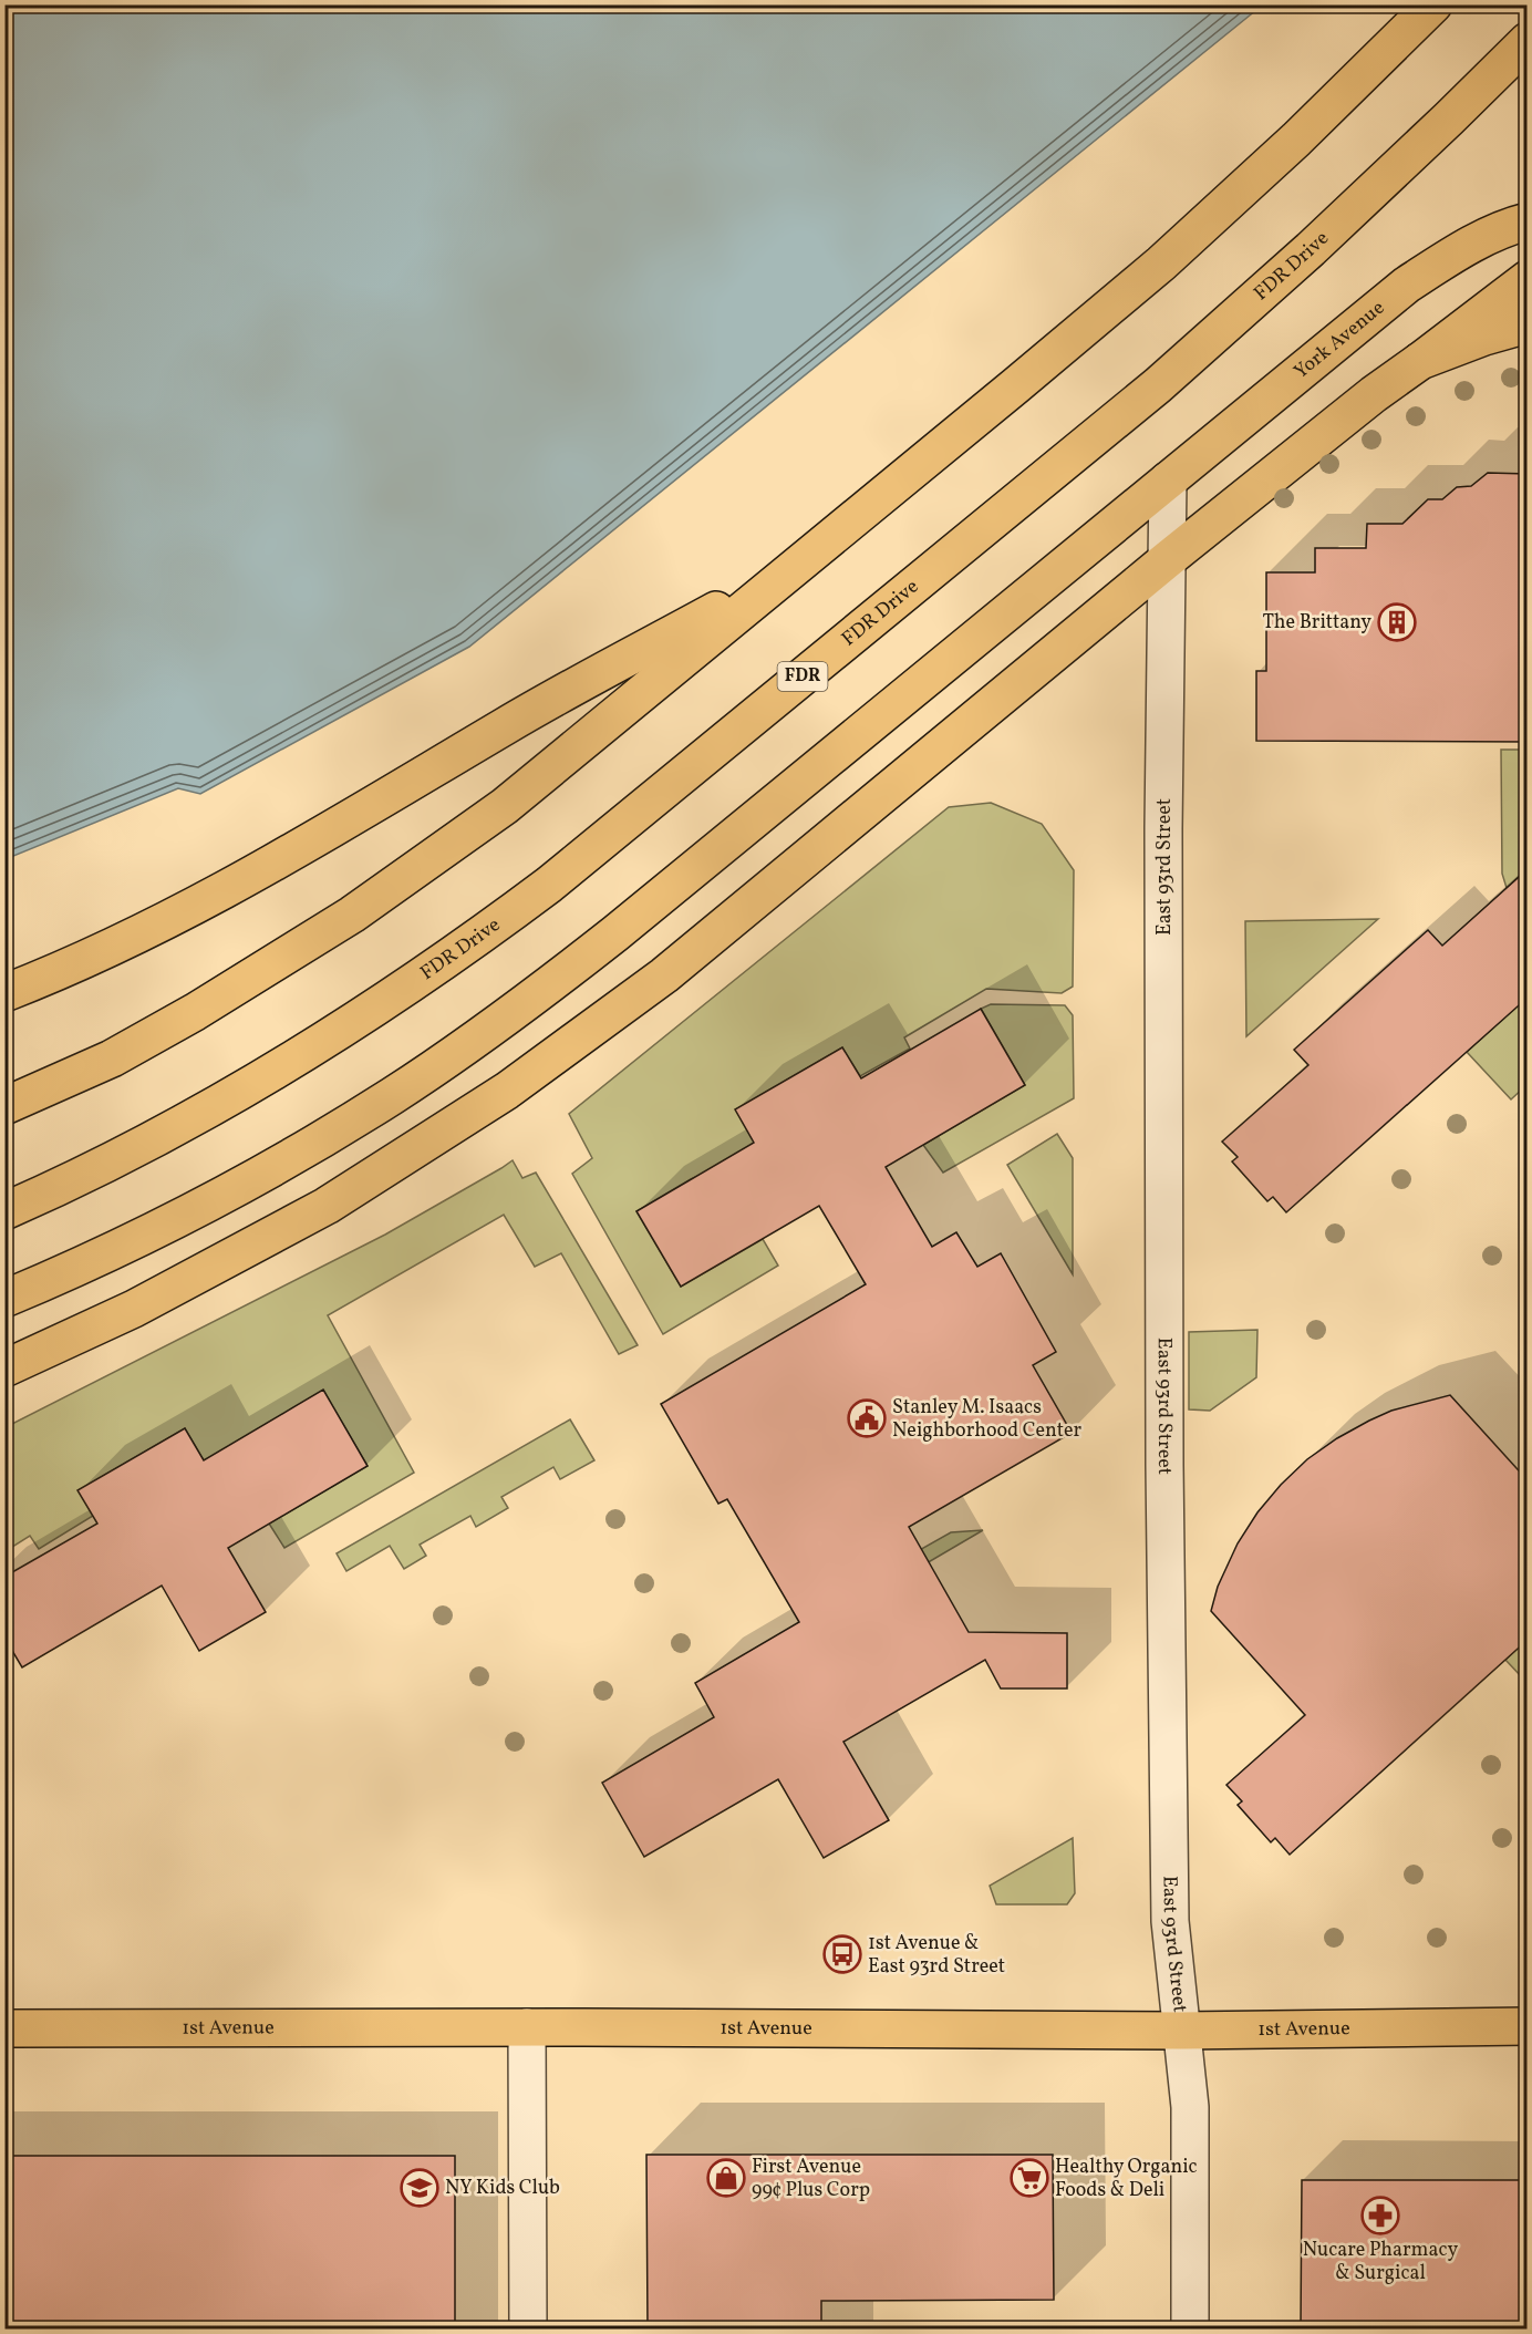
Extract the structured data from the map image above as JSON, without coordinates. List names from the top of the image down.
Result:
{
  "streets": {
    "main road": [
      "FDR Drive",
      "York Avenue",
      "FDR",
      "1st Avenue"
    ],
    "street": ["East 93rd Street"]
  },
  "crossings": [
    ["York Avenue", "East 93rd Street"],
    ["East 93rd Street", "1st Avenue"]
  ],
  "places": {
    "building": ["The Brittany"],
    "public building": ["Stanley M. Isaacs Neighborhood Center"],
    "bus stop": ["1st Avenue & East 93rd Street"],
    "shop": ["First Avenue 99¢ Plus Corp"],
    "supermarket": ["Healthy Organic Foods & Deli"],
    "school or university": ["NY Kids Club"],
    "pharmacy": ["Nucare Pharmacy & Surgical"]
  }
}
